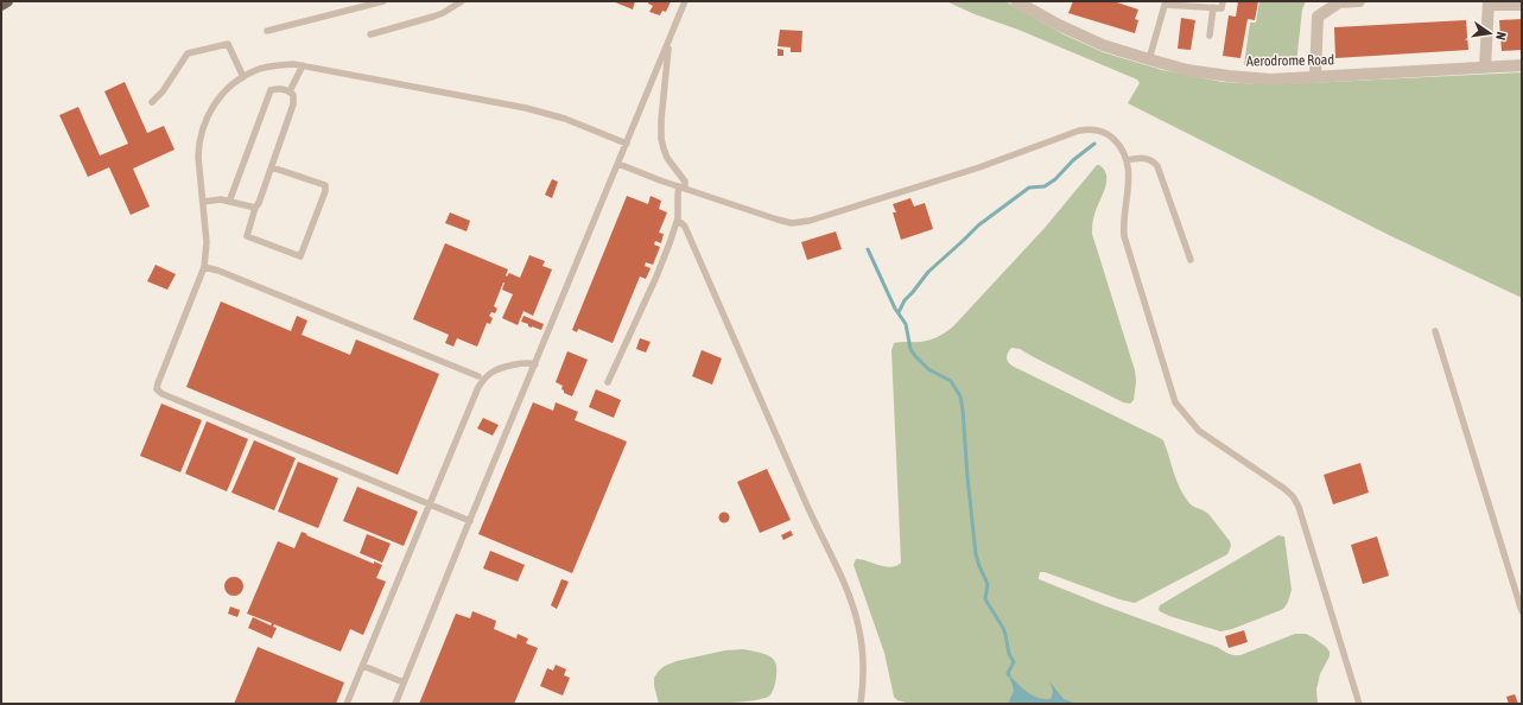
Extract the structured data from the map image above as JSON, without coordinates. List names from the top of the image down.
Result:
{
  "streets": {
    "street": ["Aerodrome Road"]
  },
  "north": "right"
}
